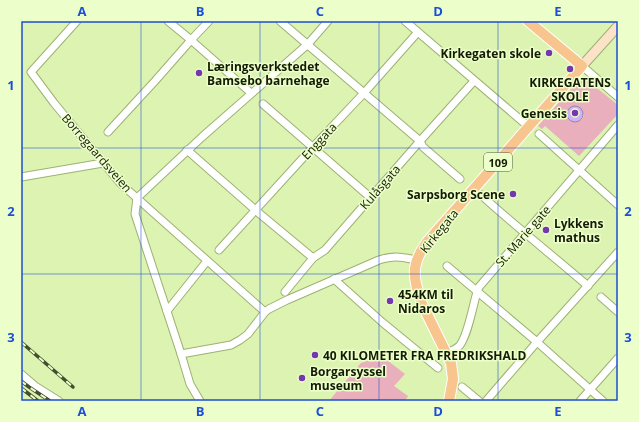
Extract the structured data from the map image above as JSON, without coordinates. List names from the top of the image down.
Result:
{
  "streets": {
    "main road": ["109", "Kirkegata"],
    "street": [
      "Enggata",
      "Borregaardsveien",
      "Kulåsgata",
      "St. Marie gate"
    ]
  },
  "places": [
    "Kirkegaten skole",
    "KIRKEGATENS SKOLE",
    "Læringsverkstedet Bamsebo barnehage",
    "Genesis",
    "Sarpsborg Scene",
    "Lykkens mathus",
    "454KM til Nidaros",
    "40 KILOMETER FRA FREDRIKSHALD",
    "Borgarsyssel museum"
  ],
  "grid": {
    "columns": [
      "A",
      "B",
      "C",
      "D",
      "E"
    ],
    "rows": ["1", "2", "3"]
  }
}
